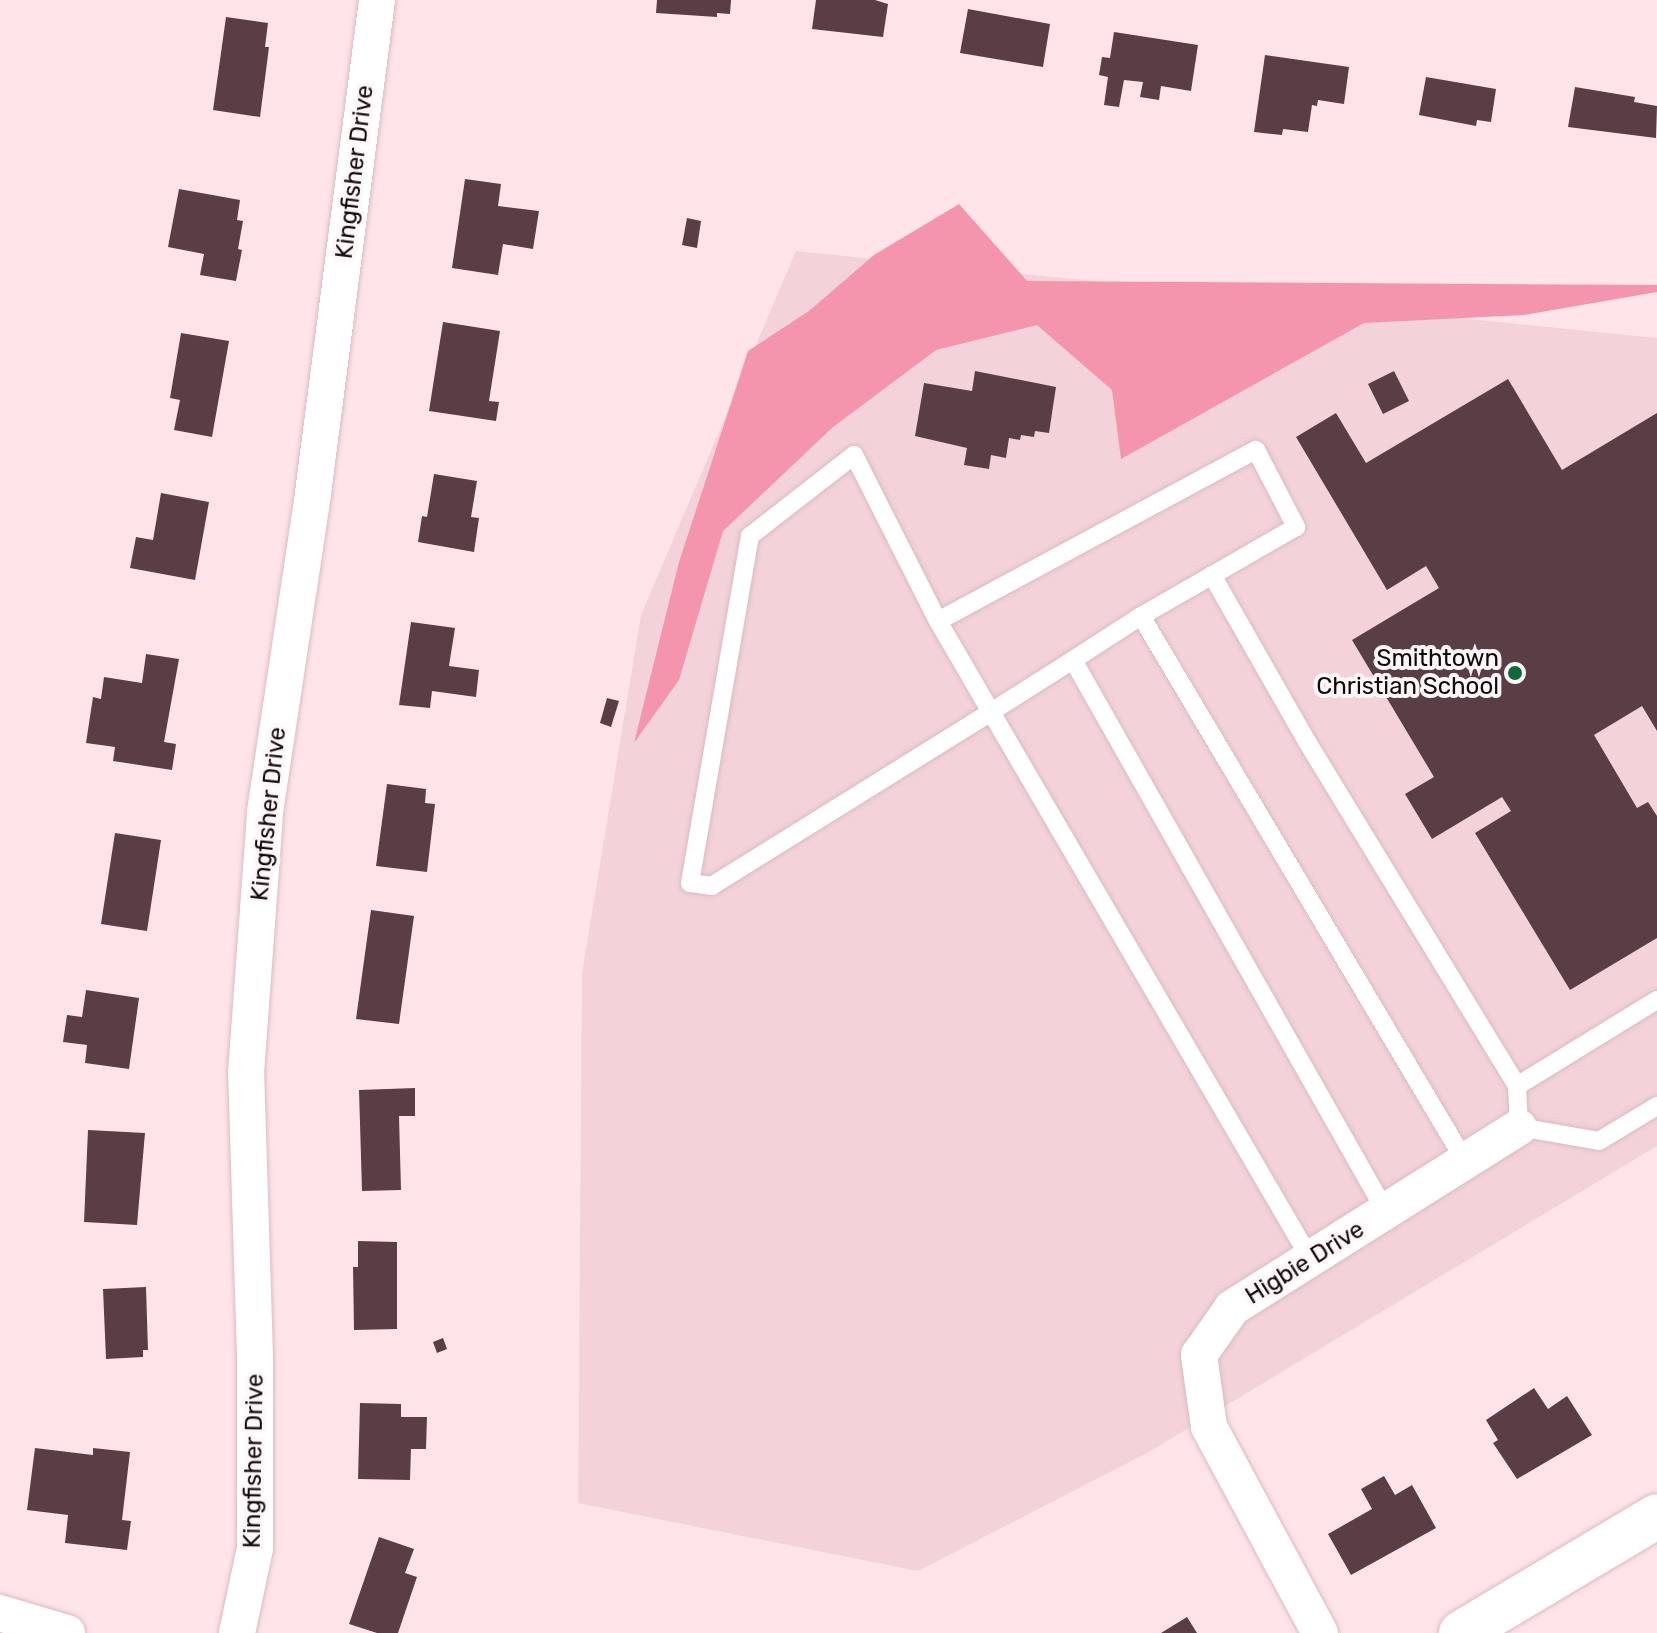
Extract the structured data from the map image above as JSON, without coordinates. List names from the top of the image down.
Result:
{
  "streets": {
    "street": ["Kingfisher Drive", "Higbie Drive"]
  },
  "places": ["Smithtown Christian School"]
}
